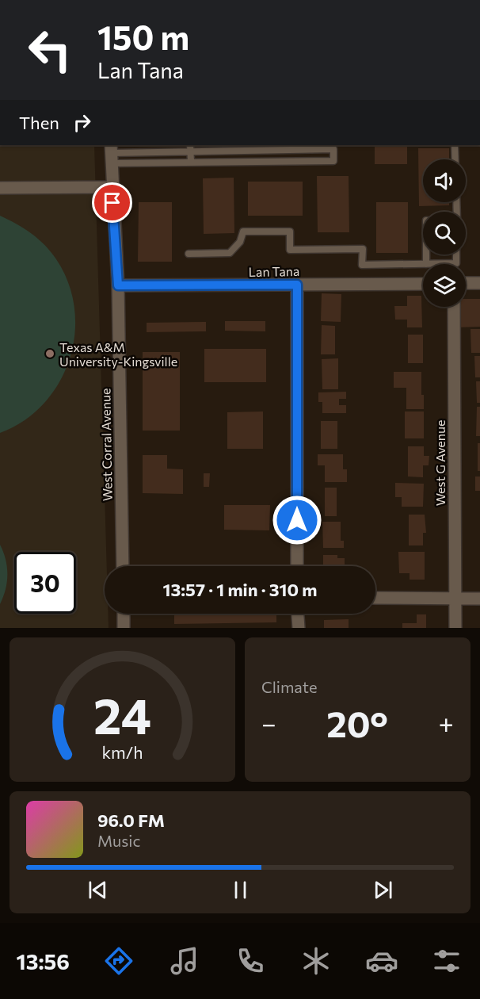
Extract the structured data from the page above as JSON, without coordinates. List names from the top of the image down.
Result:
{
  "streets": {
    "street": ["Lan Tana", "West Corral Avenue", "West G Avenue"]
  },
  "crossings": [
    ["Lan Tana", "West Corral Avenue"]
  ],
  "places": ["Texas A&M University-Kingsville"],
  "page": {
    "turn": ["150 m", "Lan Tana"],
    "then": "Then",
    "limit": "30",
    "trip": "13:57 · 1 min · 310 m",
    "tile": "Climate",
    "heat": ["−", "20°", "+"],
    "song": ["96.0 FM", "Music"],
    "tabs": "13:56",
    "gauge": ["24", "km/h"]
  }
}
